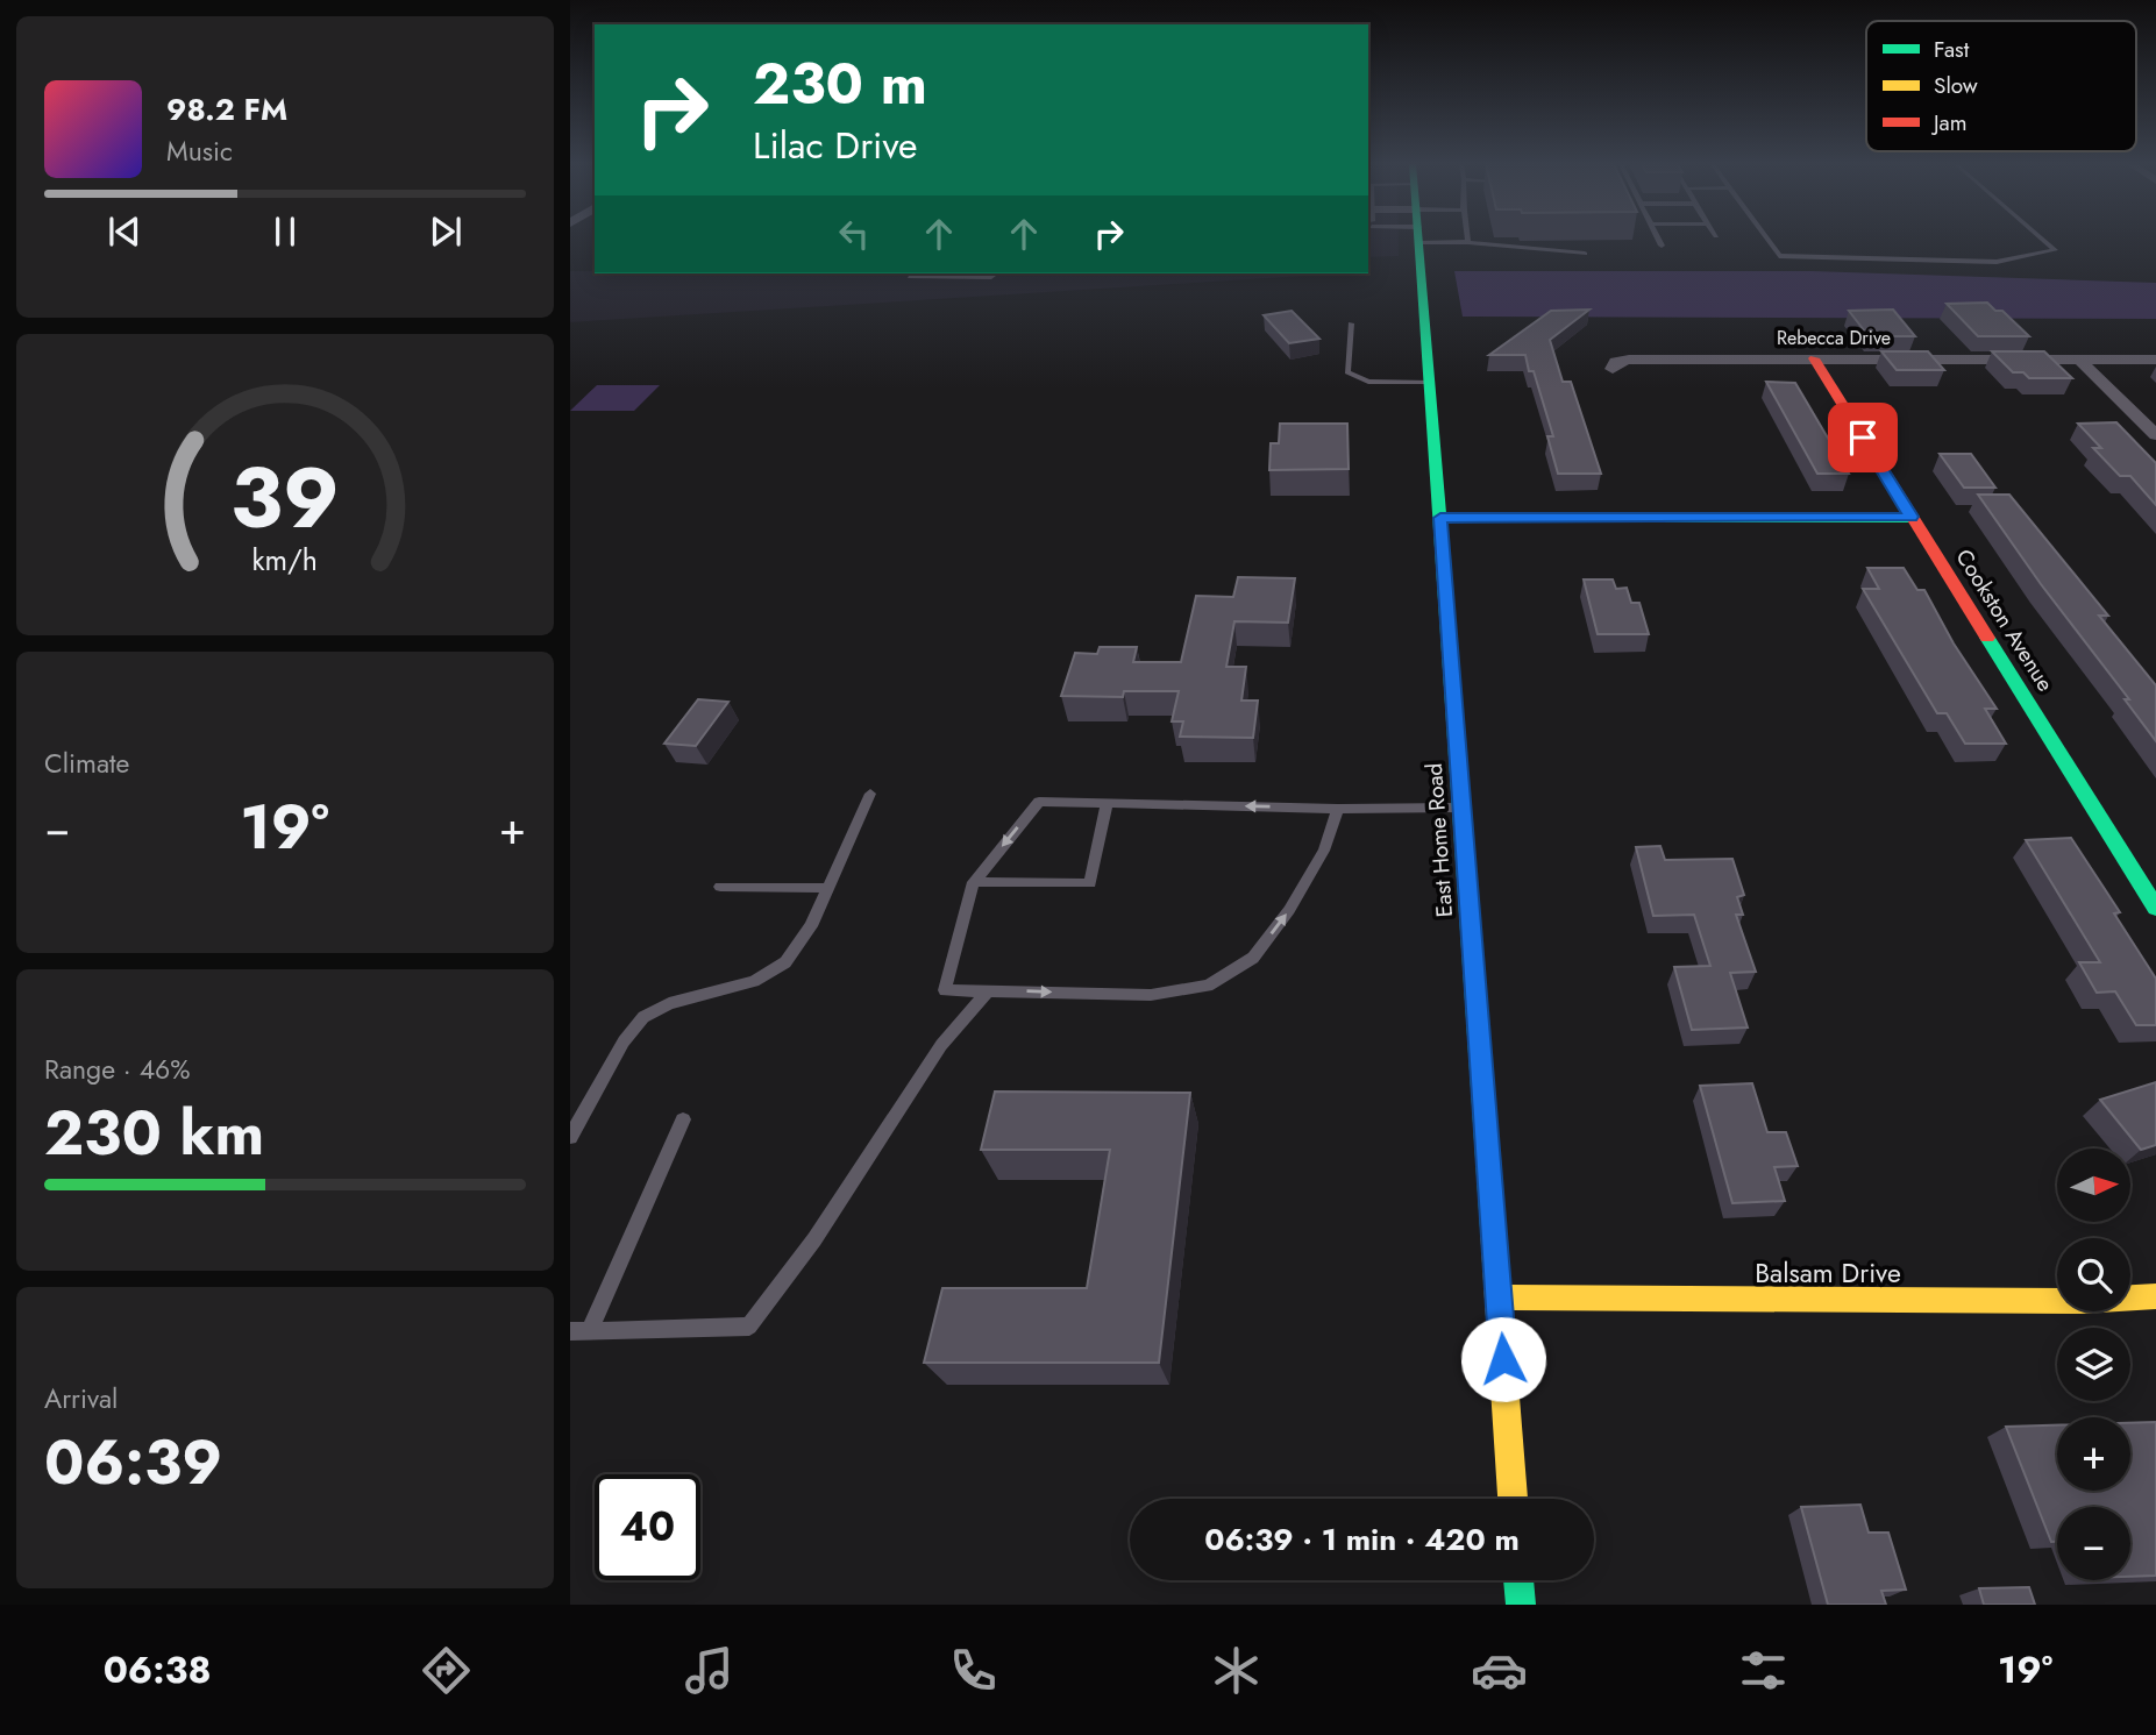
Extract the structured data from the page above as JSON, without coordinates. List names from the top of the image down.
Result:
{
  "streets": {
    "street": [
      "Rebecca Drive",
      "Cookston Avenue",
      "East Home Road",
      "Balsam Drive"
    ]
  },
  "crossings": [
    ["Rebecca Drive", "Cookston Avenue"],
    ["East Home Road", "Balsam Drive"]
  ],
  "legend": ["Fast", "Slow", "Jam"],
  "north": "right",
  "page": {
    "turn": ["230 m", "Lilac Drive"],
    "song": ["98.2 FM", "Music"],
    "tile": [
      "Climate",
      ["Range · 46%", "230 km"],
      ["Arrival", "06:39"]
    ],
    "heat": ["−", "19°", "+"],
    "map_buttons": ["+", "−"],
    "limit": "40",
    "trip": "06:39 · 1 min · 420 m",
    "tabs": ["06:38", "19°"],
    "gauge": ["39", "km/h"]
  }
}
